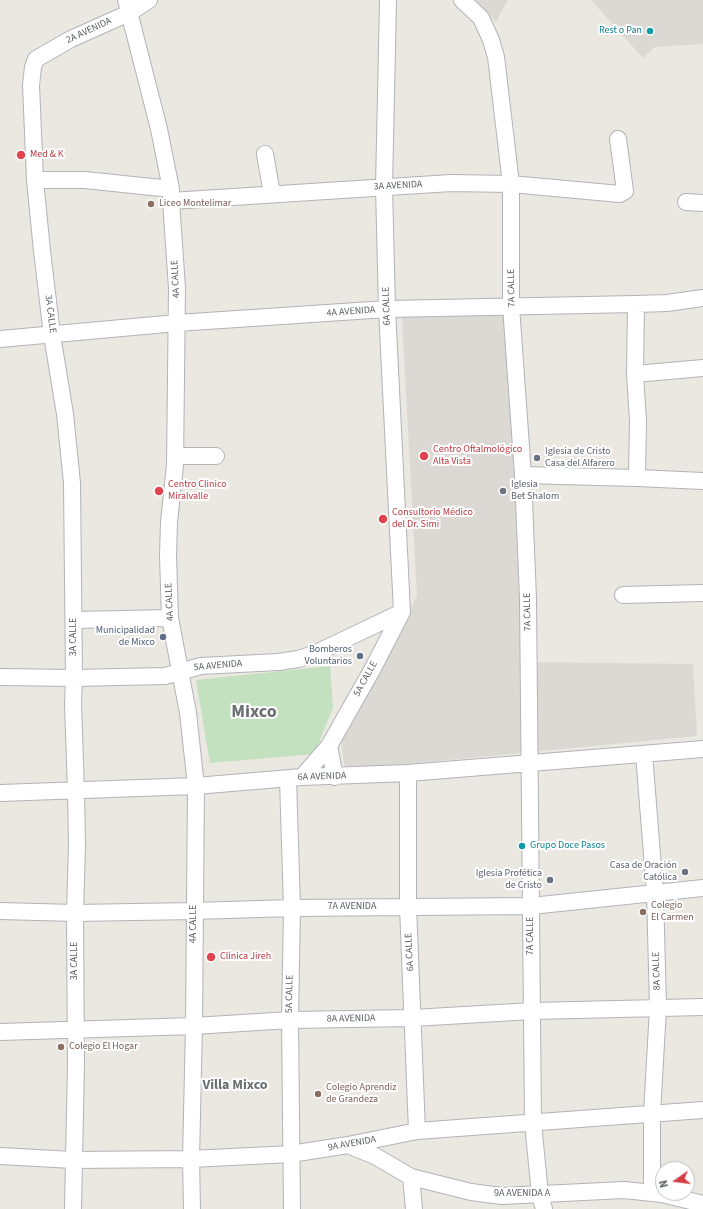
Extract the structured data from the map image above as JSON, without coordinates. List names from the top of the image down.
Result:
{
  "streets": {
    "street": [
      "2A AVENIDA",
      "3A AVENIDA",
      "4A CALLE",
      "7A CALLE",
      "6A CALLE",
      "4A AVENIDA",
      "3A CALLE",
      "5A AVENIDA",
      "5A CALLE",
      "6A AVENIDA",
      "7A AVENIDA",
      "8A CALLE",
      "8A AVENIDA",
      "9A AVENIDA",
      "9A AVENIDA A"
    ]
  },
  "crossings": [
    ["2A AVENIDA", "4A CALLE"],
    ["2A AVENIDA", "3A CALLE"],
    ["3A AVENIDA", "4A CALLE"],
    ["3A AVENIDA", "7A CALLE"],
    ["3A AVENIDA", "6A CALLE"],
    ["3A AVENIDA", "3A CALLE"],
    ["4A CALLE", "4A AVENIDA"],
    ["4A CALLE", "5A AVENIDA"],
    ["4A CALLE", "6A AVENIDA"],
    ["4A CALLE", "7A AVENIDA"],
    ["4A CALLE", "8A AVENIDA"],
    ["4A CALLE", "9A AVENIDA"],
    ["7A CALLE", "4A AVENIDA"],
    ["7A CALLE", "6A AVENIDA"],
    ["7A CALLE", "7A AVENIDA"],
    ["7A CALLE", "8A AVENIDA"],
    ["7A CALLE", "9A AVENIDA"],
    ["7A CALLE", "9A AVENIDA A"],
    ["6A CALLE", "4A AVENIDA"],
    ["6A CALLE", "5A AVENIDA"],
    ["6A CALLE", "5A CALLE"],
    ["6A CALLE", "6A AVENIDA"],
    ["6A CALLE", "7A AVENIDA"],
    ["6A CALLE", "8A AVENIDA"],
    ["6A CALLE", "9A AVENIDA"],
    ["4A AVENIDA", "3A CALLE"],
    ["3A CALLE", "5A AVENIDA"],
    ["3A CALLE", "6A AVENIDA"],
    ["3A CALLE", "7A AVENIDA"],
    ["3A CALLE", "8A AVENIDA"],
    ["3A CALLE", "9A AVENIDA"],
    ["5A AVENIDA", "5A CALLE"],
    ["5A CALLE", "6A AVENIDA"],
    ["5A CALLE", "7A AVENIDA"],
    ["5A CALLE", "8A AVENIDA"],
    ["5A CALLE", "9A AVENIDA"],
    ["6A AVENIDA", "8A CALLE"],
    ["7A AVENIDA", "8A CALLE"],
    ["8A CALLE", "8A AVENIDA"],
    ["8A CALLE", "9A AVENIDA"],
    ["9A AVENIDA", "9A AVENIDA A"]
  ],
  "districts": ["Mixco", "Villa Mixco"],
  "places": [
    "Rest o Pan",
    "Med & K",
    "Liceo Montelimar",
    "Centro Oftalmológico Alta Vista",
    "Iglesia de Cristo Casa del Alfarero",
    "Centro Clinico Miralvalle",
    "Iglesia Bet Shalom",
    "Consultorio Médico del Dr. Simi",
    "Municipalidad de Mixco",
    "Bomberos Voluntarios",
    "Grupo Doce Pasos",
    "Casa de Oración Católica",
    "Iglesia Profética de Cristo",
    "Colegio El Carmen",
    "Clínica Jireh",
    "Colegio El Hogar",
    "Colegio Aprendiz de Grandeza"
  ],
  "north": "left"
}
